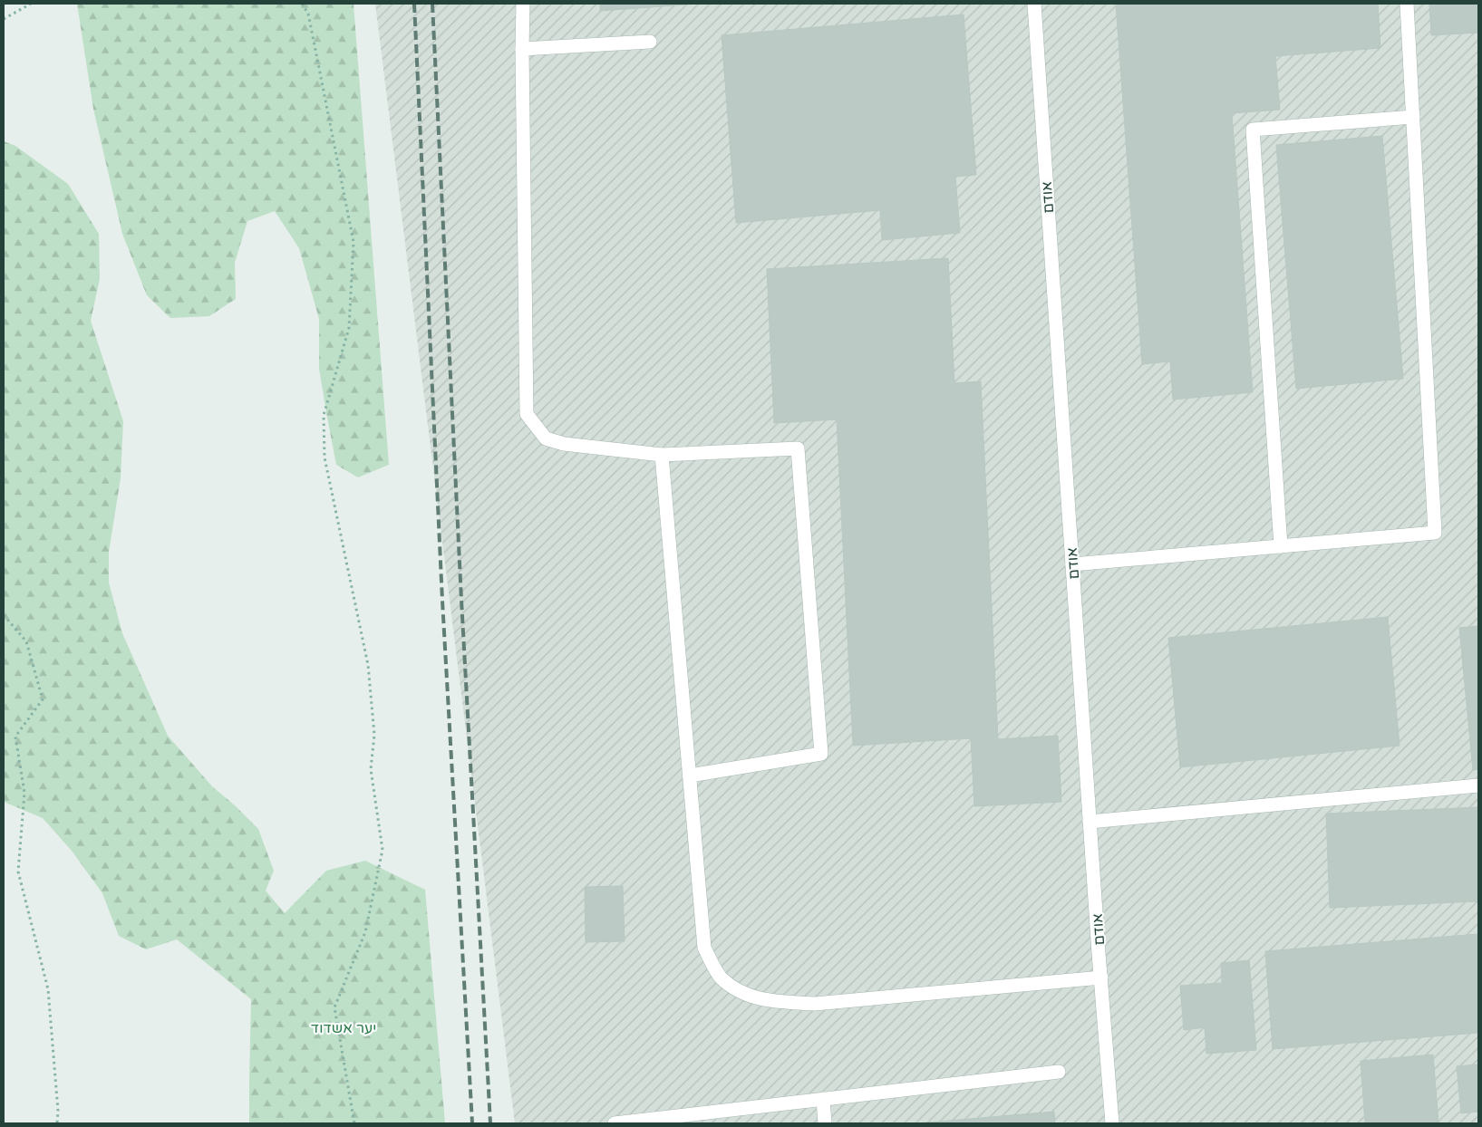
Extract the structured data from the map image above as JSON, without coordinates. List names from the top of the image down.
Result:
{
  "streets": {
    "street": ["אודם"]
  },
  "parks": ["יער אשדוד"]
}
